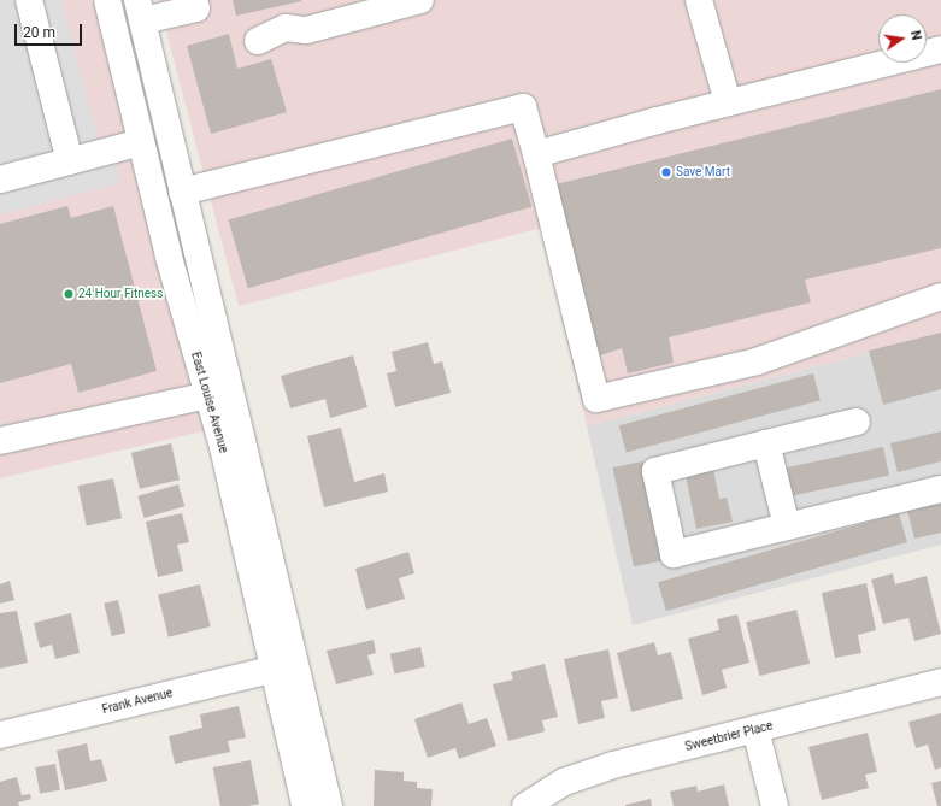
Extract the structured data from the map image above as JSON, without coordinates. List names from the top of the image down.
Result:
{
  "streets": {
    "street": ["East Louise Avenue", "Frank Avenue", "Sweetbrier Place"]
  },
  "crossings": [
    ["East Louise Avenue", "Frank Avenue"]
  ],
  "places": ["Save Mart", "24 Hour Fitness"],
  "scale_bar": "20 m",
  "north": "right"
}
